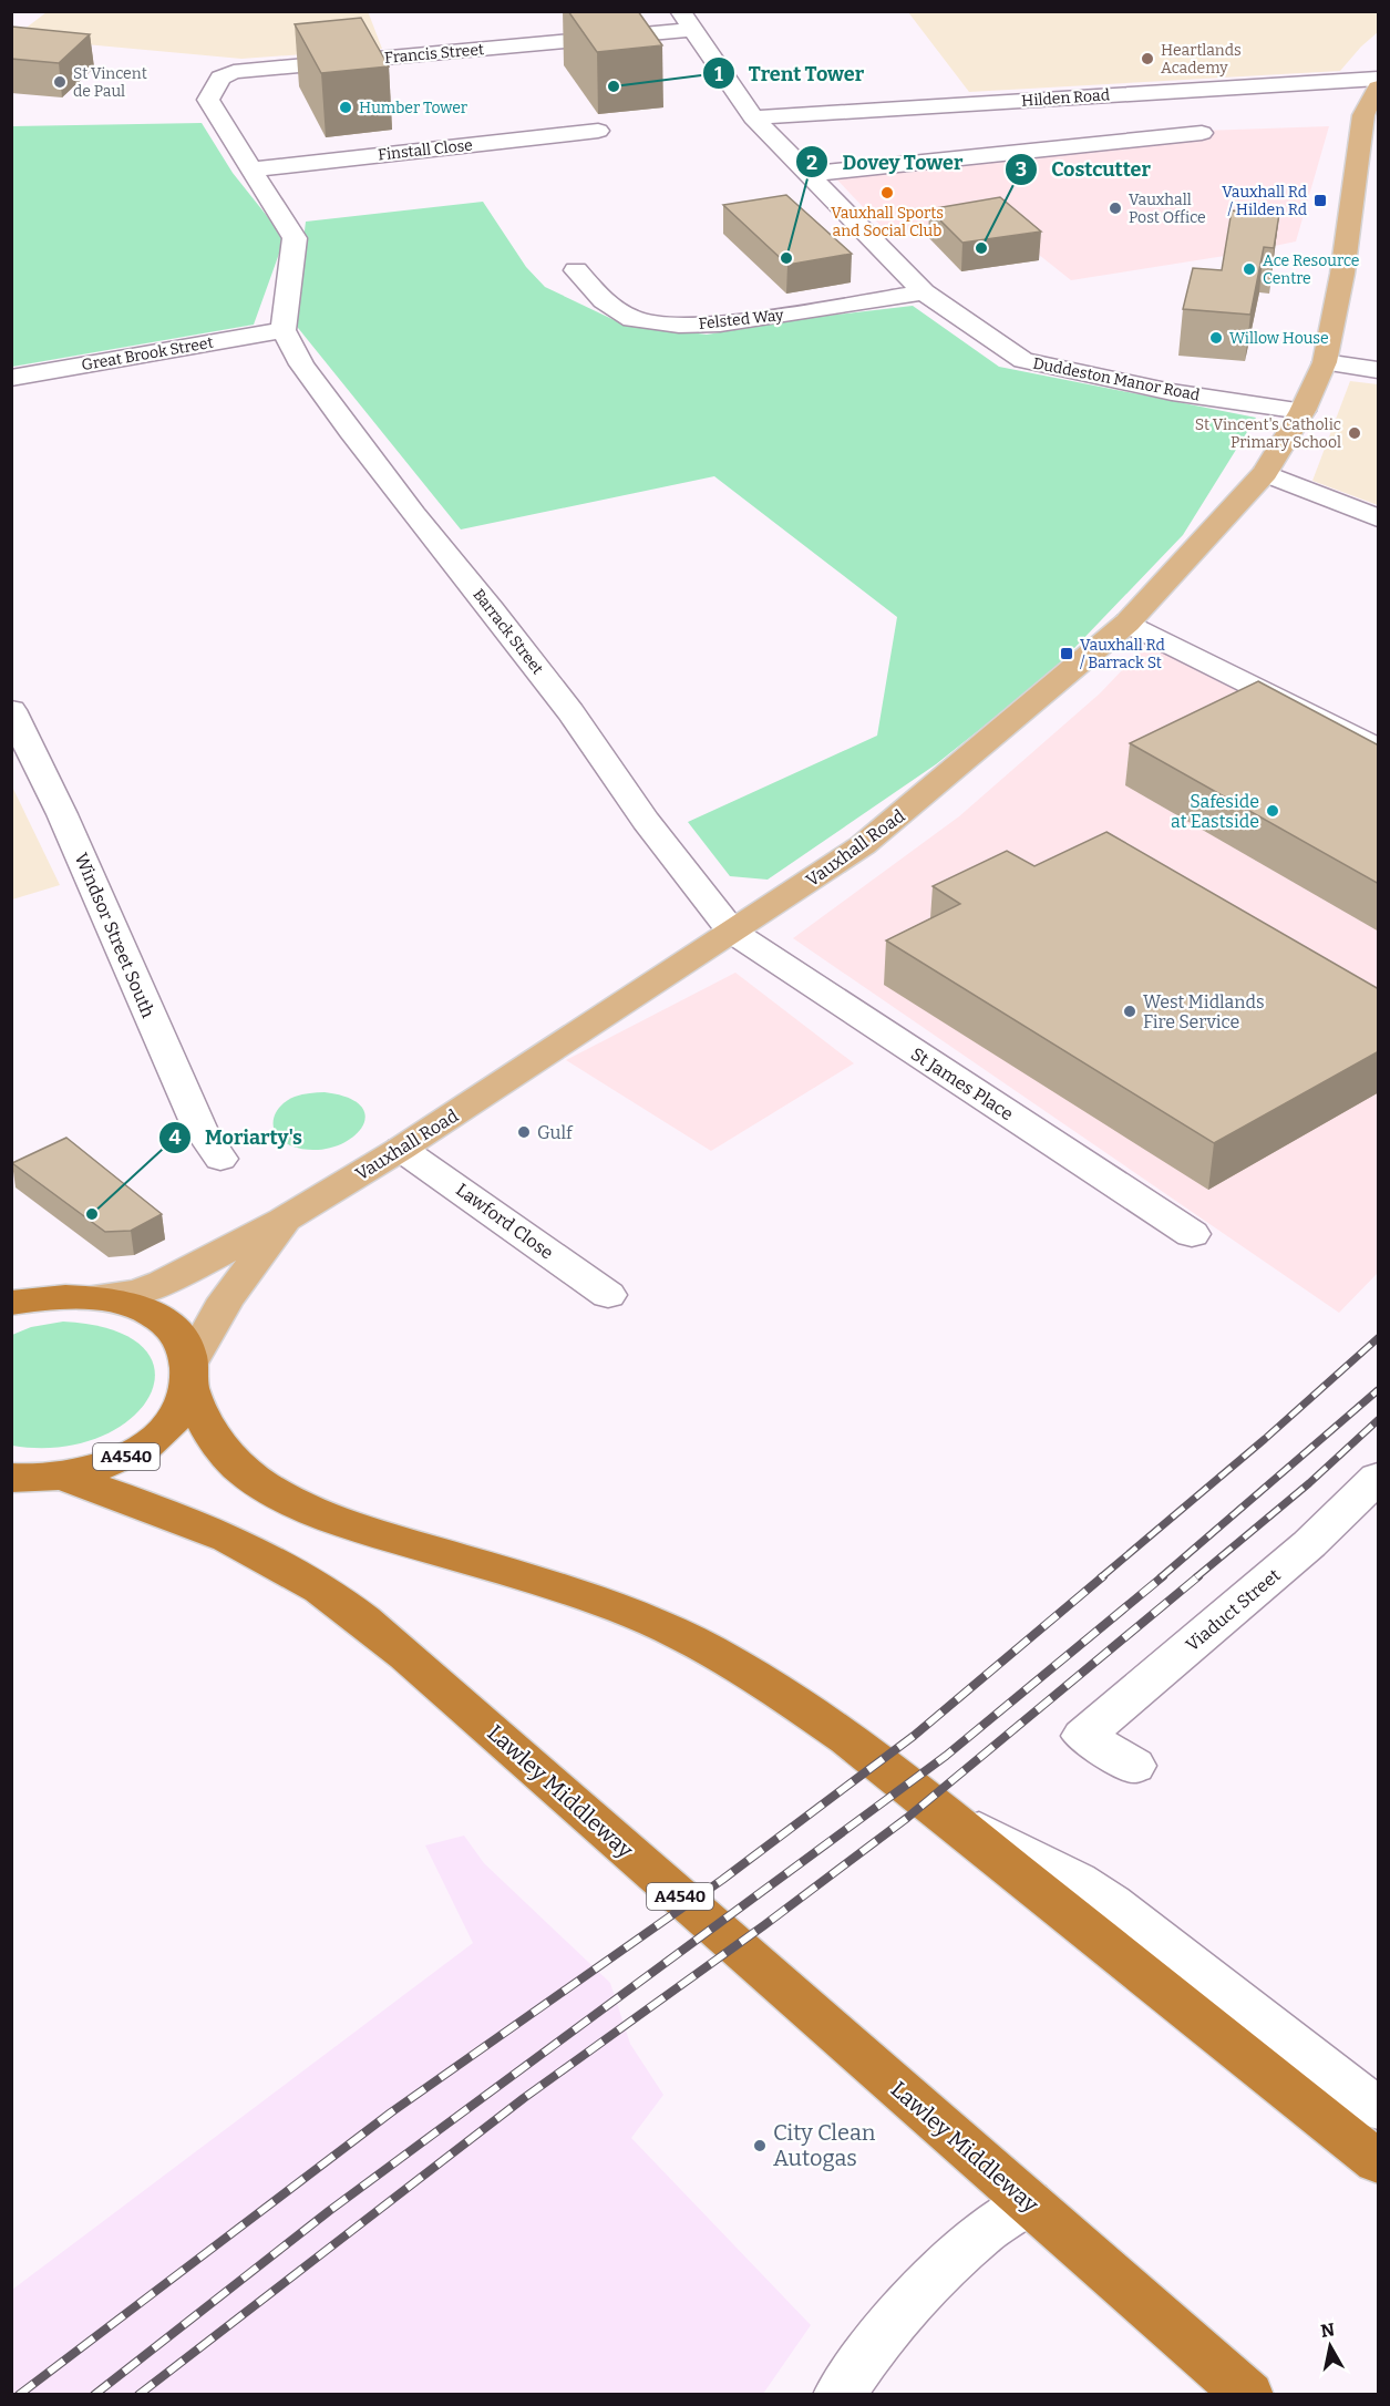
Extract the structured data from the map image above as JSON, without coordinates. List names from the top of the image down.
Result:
{
  "streets": {
    "highway": ["A4540", "Lawley Middleway"],
    "main road": ["Vauxhall Road"],
    "street": [
      "Francis Street",
      "Hilden Road",
      "Finstall Close",
      "Felsted Way",
      "Great Brook Street",
      "Duddeston Manor Road",
      "Barrack Street",
      "Windsor Street South",
      "St James Place",
      "Lawford Close",
      "Viaduct Street"
    ]
  },
  "crossings": [
    ["Francis Street", "Finstall Close"],
    ["Francis Street", "Great Brook Street"],
    ["Francis Street", "Duddeston Manor Road"],
    ["Francis Street", "Barrack Street"],
    ["Hilden Road", "Duddeston Manor Road"],
    ["Felsted Way", "Duddeston Manor Road"],
    ["Great Brook Street", "Barrack Street"],
    ["Duddeston Manor Road", "Vauxhall Road"],
    ["Barrack Street", "Vauxhall Road"],
    ["Barrack Street", "St James Place"],
    ["Vauxhall Road", "St James Place"],
    ["Vauxhall Road", "Lawford Close"],
    ["Vauxhall Road", "A4540"],
    ["A4540", "Lawley Middleway"]
  ],
  "places": {
    "other": [
      "Heartlands Academy",
      "St Vincent de Paul",
      "Trent Tower",
      "Humber Tower",
      "Vauxhall Sports and Social Club",
      "Vauxhall Post Office",
      "Costcutter",
      "Dovey Tower",
      "Ace Resource Centre",
      "Willow House",
      "St Vincent's Catholic Primary School",
      "Safeside at Eastside",
      "West Midlands Fire Service",
      "Gulf",
      "Moriarty's",
      "City Clean Autogas"
    ],
    "transit": ["Vauxhall Rd / Hilden Rd", "Vauxhall Rd / Barrack St"]
  },
  "north": "top"
}
